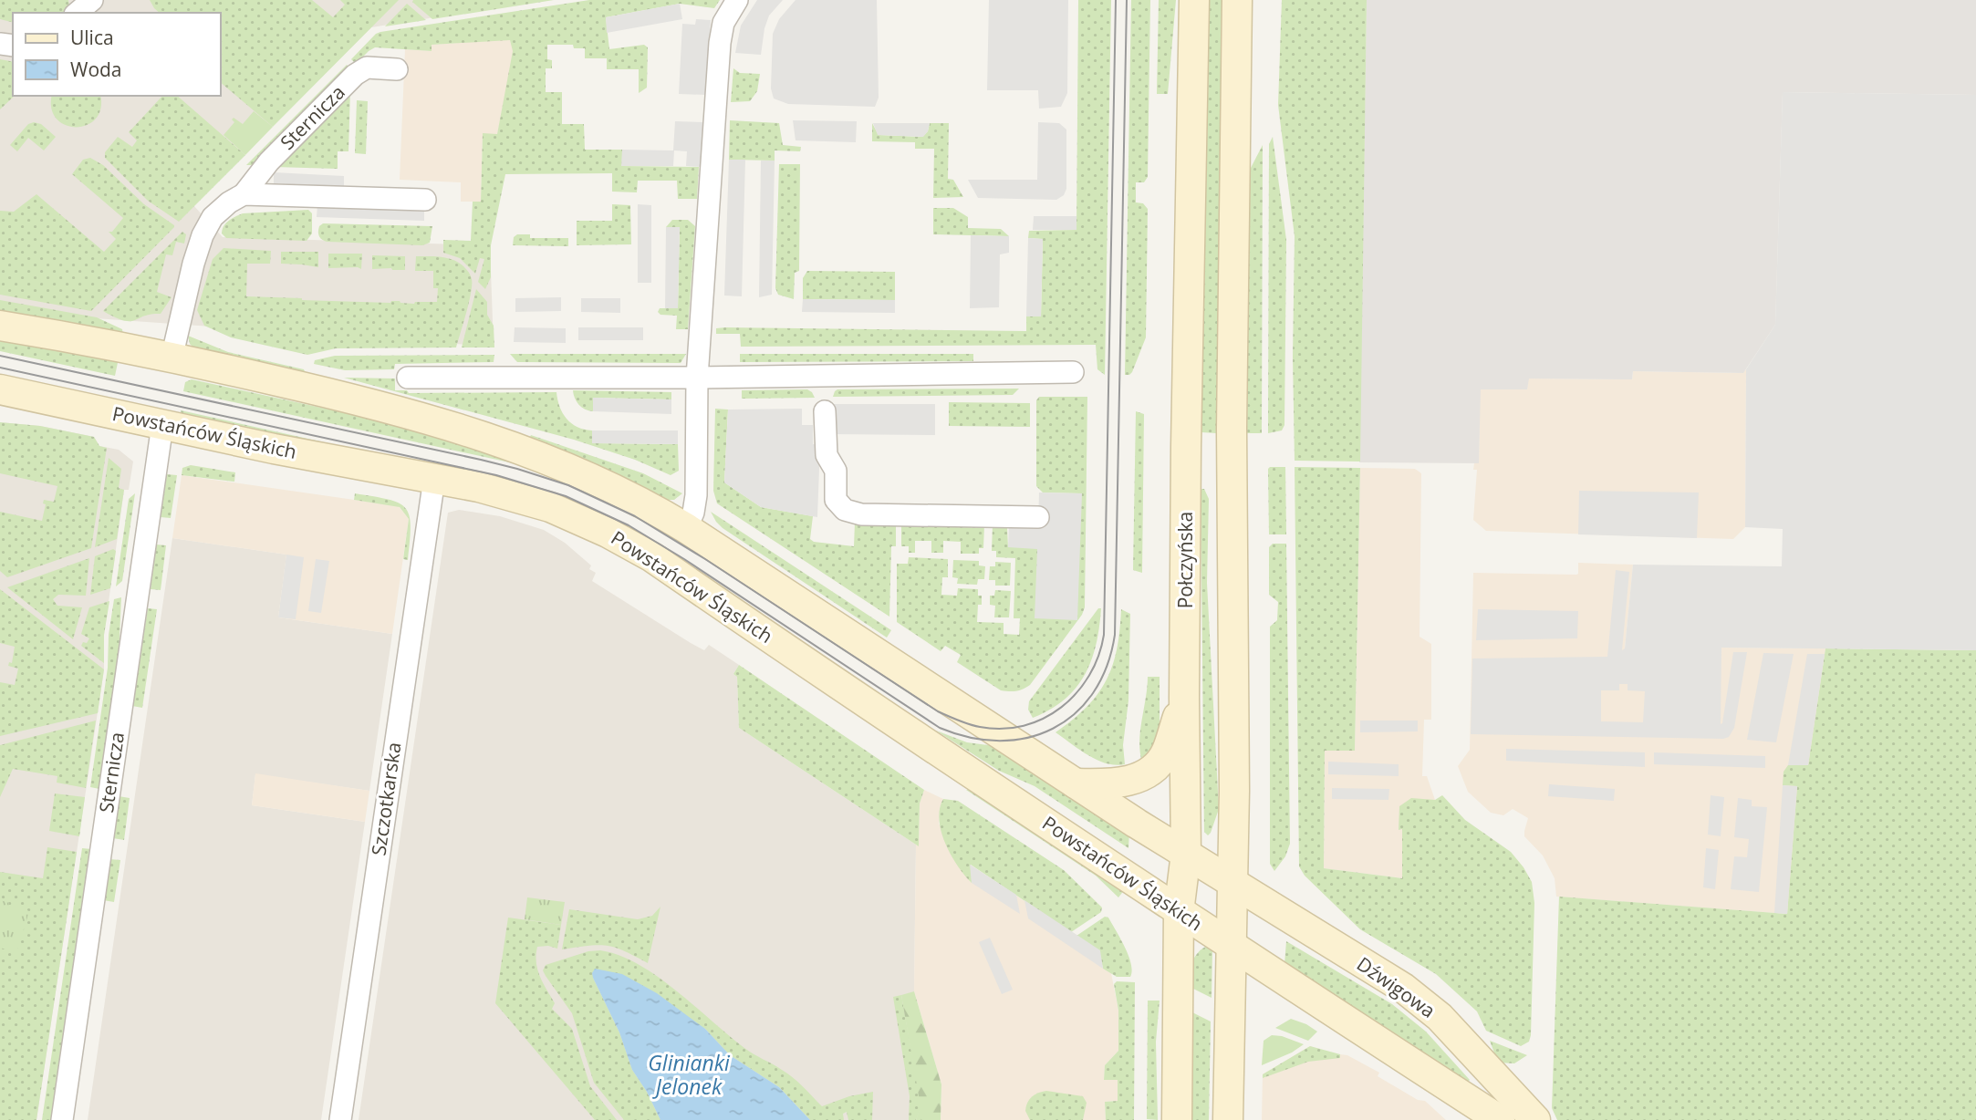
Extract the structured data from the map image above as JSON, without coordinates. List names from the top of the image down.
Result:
{
  "streets": {
    "main road": ["Powstańców Śląskich", "Połczyńska", "Dźwigowa"],
    "street": ["Sternicza", "Szczotkarska"]
  },
  "crossings": [
    ["Sternicza", "Powstańców Śląskich"],
    ["Powstańców Śląskich", "Połczyńska"],
    ["Powstańców Śląskich", "Szczotkarska"]
  ],
  "water": ["Glinianki Jelonek"],
  "legend": ["Ulica", "Woda"]
}
